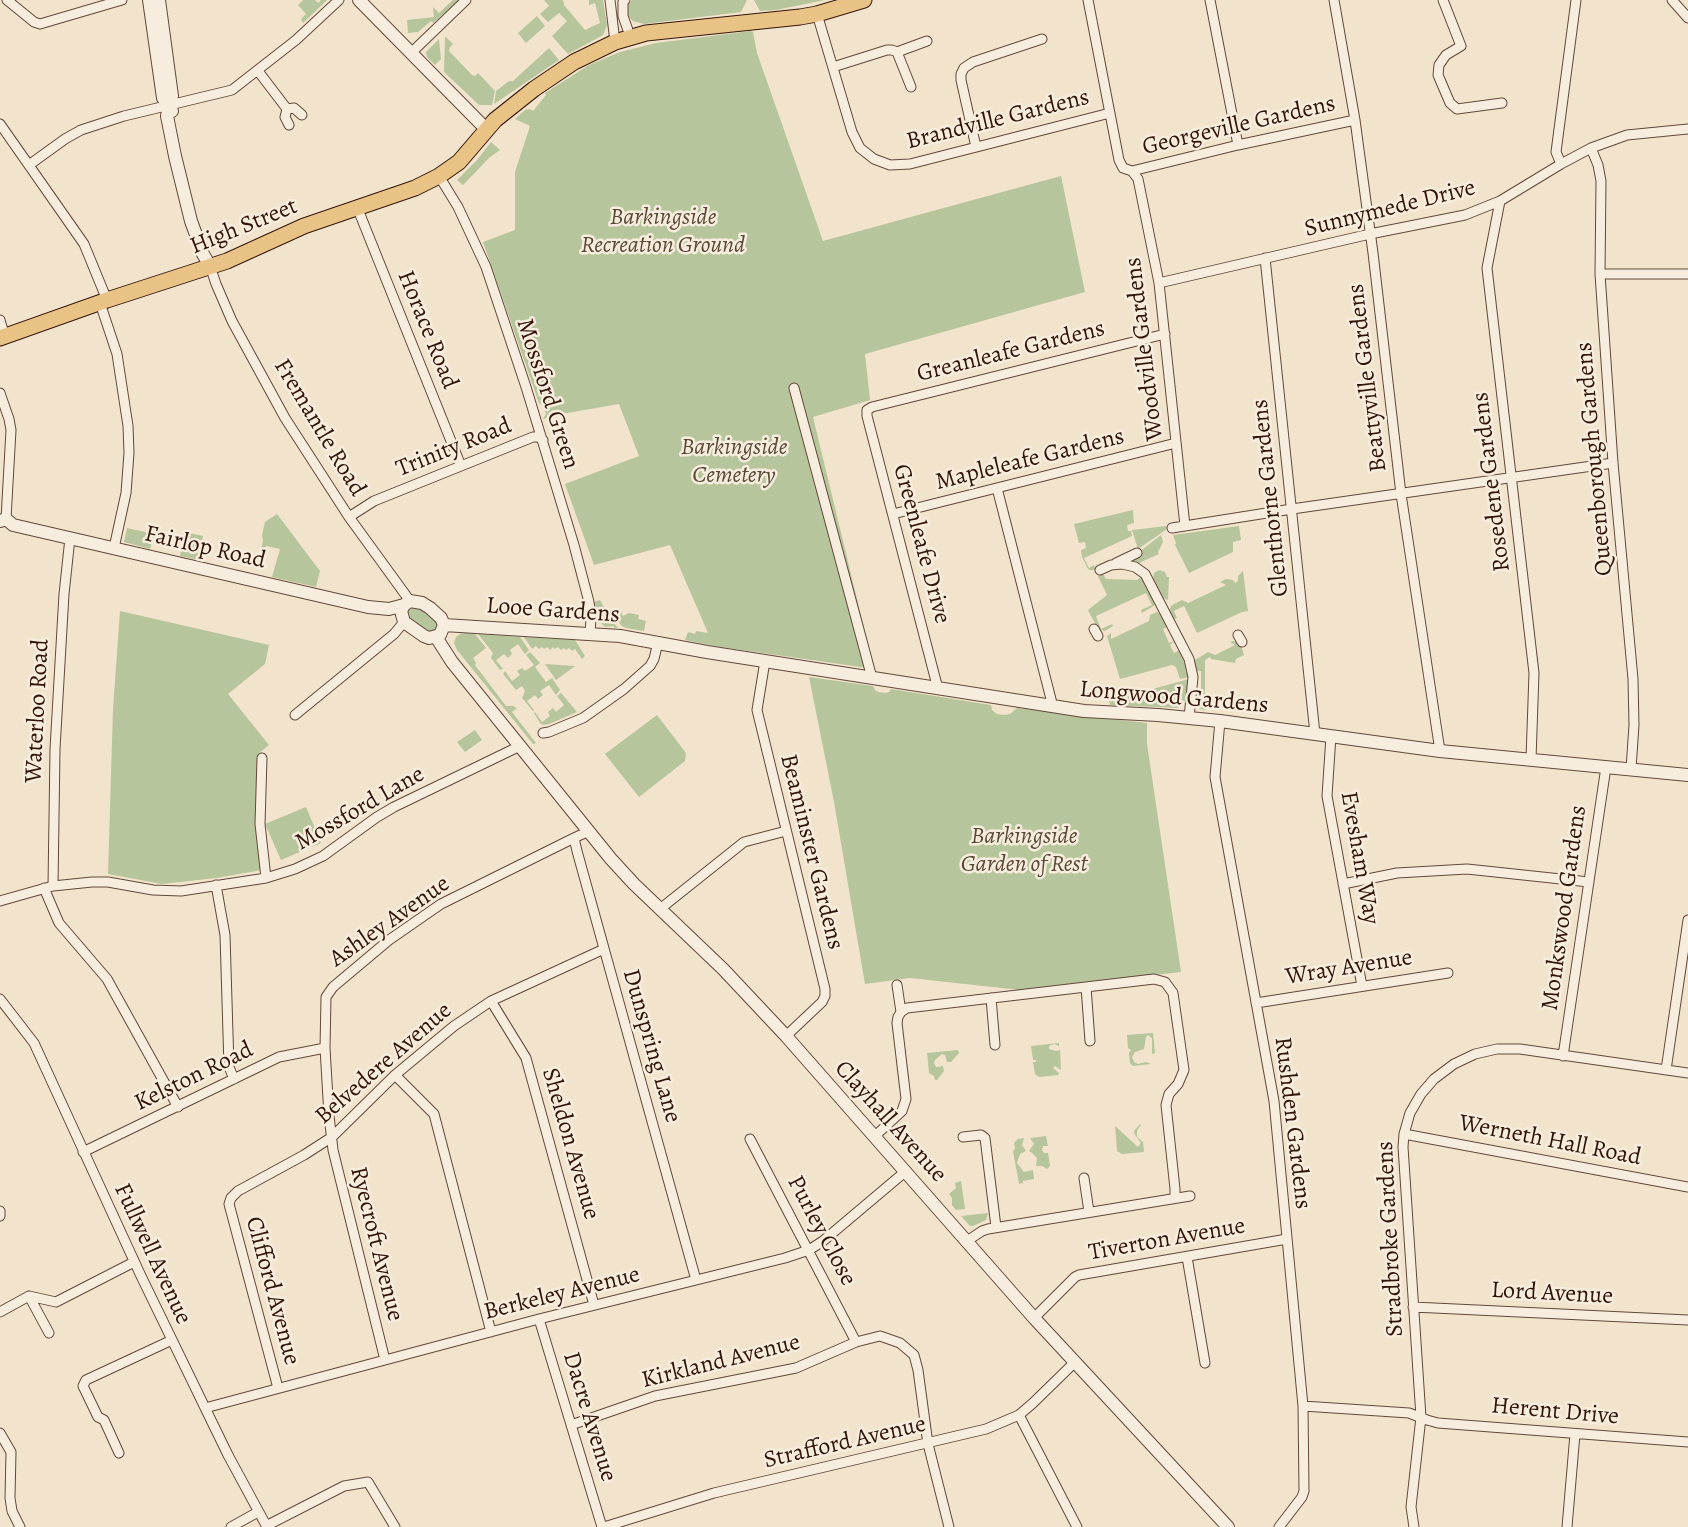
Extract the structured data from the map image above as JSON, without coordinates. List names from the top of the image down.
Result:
{
  "streets": {
    "main road": ["High Street"],
    "street": [
      "Brandville Gardens",
      "Georgeville Gardens",
      "Sunnymede Drive",
      "Horace Road",
      "Woodville Gardens",
      "Greanleafe Gardens",
      "Beattyville Gardens",
      "Mossford Green",
      "Fremantle Road",
      "Trinity Road",
      "Queenborough Gardens",
      "Mapleleafe Gardens",
      "Rosedene Gardens",
      "Glenthorne Gardens",
      "Greenleafe Drive",
      "Fairlop Road",
      "Looe Gardens",
      "Longwood Gardens",
      "Waterloo Road",
      "Mossford Lane",
      "Beaminster Gardens",
      "Evesham Way",
      "Monkswood Gardens",
      "Ashley Avenue",
      "Wray Avenue",
      "Dunspring Lane",
      "Belvedere Avenue",
      "Kelston Road",
      "Clayhall Avenue",
      "Rushden Gardens",
      "Werneth Hall Road",
      "Sheldon Avenue",
      "Purley Close",
      "Stradbroke Gardens",
      "Tiverton Avenue",
      "Ryecroft Avenue",
      "Fullwell Avenue",
      "Clifford Avenue",
      "Berkeley Avenue",
      "Lord Avenue",
      "Kirkland Avenue",
      "Herent Drive",
      "Dacre Avenue",
      "Strafford Avenue"
    ]
  },
  "crossings": [
    ["Brandville Gardens", "High Street"],
    ["Brandville Gardens", "Woodville Gardens"],
    ["Georgeville Gardens", "Woodville Gardens"],
    ["Georgeville Gardens", "Beattyville Gardens"],
    ["Sunnymede Drive", "Woodville Gardens"],
    ["Sunnymede Drive", "Beattyville Gardens"],
    ["Sunnymede Drive", "Queenborough Gardens"],
    ["Sunnymede Drive", "Rosedene Gardens"],
    ["Sunnymede Drive", "Glenthorne Gardens"],
    ["High Street", "Horace Road"],
    ["High Street", "Mossford Green"],
    ["High Street", "Fremantle Road"],
    ["Horace Road", "Trinity Road"],
    ["Woodville Gardens", "Greanleafe Gardens"],
    ["Woodville Gardens", "Mapleleafe Gardens"],
    ["Greanleafe Gardens", "Greenleafe Drive"],
    ["Beattyville Gardens", "Longwood Gardens"],
    ["Mossford Green", "Trinity Road"],
    ["Mossford Green", "Looe Gardens"],
    ["Fremantle Road", "Trinity Road"],
    ["Fremantle Road", "Fairlop Road"],
    ["Fremantle Road", "Looe Gardens"],
    ["Queenborough Gardens", "Longwood Gardens"],
    ["Mapleleafe Gardens", "Greenleafe Drive"],
    ["Rosedene Gardens", "Longwood Gardens"],
    ["Glenthorne Gardens", "Longwood Gardens"],
    ["Greenleafe Drive", "Longwood Gardens"],
    ["Fairlop Road", "Looe Gardens"],
    ["Fairlop Road", "Waterloo Road"],
    ["Looe Gardens", "Longwood Gardens"],
    ["Longwood Gardens", "Beaminster Gardens"],
    ["Longwood Gardens", "Evesham Way"],
    ["Longwood Gardens", "Monkswood Gardens"],
    ["Longwood Gardens", "Rushden Gardens"],
    ["Waterloo Road", "Mossford Lane"],
    ["Mossford Lane", "Clayhall Avenue"],
    ["Beaminster Gardens", "Clayhall Avenue"],
    ["Evesham Way", "Wray Avenue"],
    ["Monkswood Gardens", "Stradbroke Gardens"],
    ["Ashley Avenue", "Dunspring Lane"],
    ["Ashley Avenue", "Belvedere Avenue"],
    ["Ashley Avenue", "Kelston Road"],
    ["Ashley Avenue", "Ryecroft Avenue"],
    ["Wray Avenue", "Rushden Gardens"],
    ["Dunspring Lane", "Belvedere Avenue"],
    ["Dunspring Lane", "Berkeley Avenue"],
    ["Belvedere Avenue", "Sheldon Avenue"],
    ["Belvedere Avenue", "Ryecroft Avenue"],
    ["Belvedere Avenue", "Clifford Avenue"],
    ["Kelston Road", "Fullwell Avenue"],
    ["Clayhall Avenue", "Tiverton Avenue"],
    ["Clayhall Avenue", "Berkeley Avenue"],
    ["Clayhall Avenue", "Strafford Avenue"],
    ["Rushden Gardens", "Tiverton Avenue"],
    ["Rushden Gardens", "Herent Drive"],
    ["Werneth Hall Road", "Stradbroke Gardens"],
    ["Sheldon Avenue", "Berkeley Avenue"],
    ["Purley Close", "Berkeley Avenue"],
    ["Purley Close", "Kirkland Avenue"],
    ["Stradbroke Gardens", "Lord Avenue"],
    ["Stradbroke Gardens", "Herent Drive"],
    ["Ryecroft Avenue", "Berkeley Avenue"],
    ["Fullwell Avenue", "Berkeley Avenue"],
    ["Clifford Avenue", "Berkeley Avenue"],
    ["Berkeley Avenue", "Dacre Avenue"],
    ["Kirkland Avenue", "Dacre Avenue"],
    ["Kirkland Avenue", "Strafford Avenue"],
    ["Dacre Avenue", "Strafford Avenue"]
  ],
  "parks": ["Barkingside Recreation Ground", "Barkingside Cemetery", "Barkingside Garden of Rest"]
}
